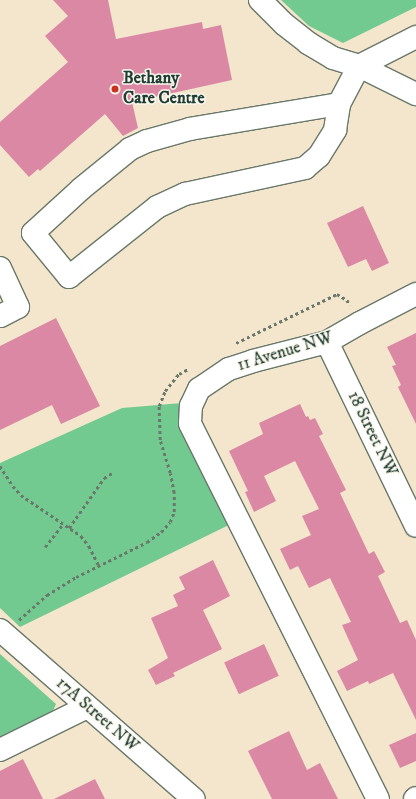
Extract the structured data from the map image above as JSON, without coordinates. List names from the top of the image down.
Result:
{
  "streets": {
    "street": ["11 Avenue NW", "18 Street NW", "17A Street NW"]
  },
  "crossings": [
    ["11 Avenue NW", "18 Street NW"]
  ],
  "places": ["Bethany Care Centre"]
}
